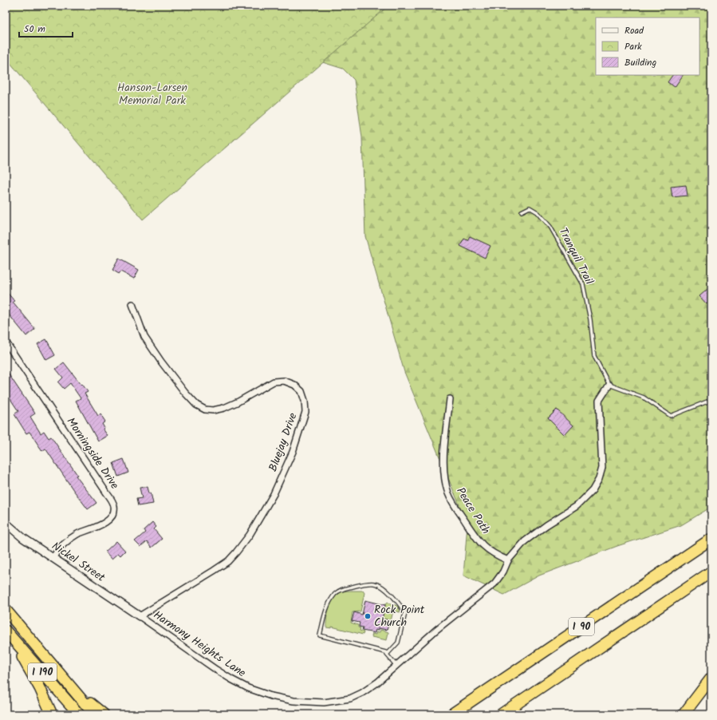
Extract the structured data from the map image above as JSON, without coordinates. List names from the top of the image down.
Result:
{
  "streets": {
    "highway": ["I 90", "I 190"],
    "street": [
      "Bluejay Drive",
      "Morningside Drive",
      "Peace Path",
      "Nickel Street",
      "Harmony Heights Lane"
    ],
    "lane": ["Tranquil Trail"]
  },
  "crossings": [
    ["Tranquil Trail", "Harmony Heights Lane"],
    ["Bluejay Drive", "Nickel Street"],
    ["Bluejay Drive", "Harmony Heights Lane"],
    ["Morningside Drive", "Nickel Street"],
    ["Peace Path", "Harmony Heights Lane"],
    ["Nickel Street", "Harmony Heights Lane"]
  ],
  "parks": ["Hanson-Larsen Memorial Park"],
  "places": ["Rock Point Church"],
  "legend": ["Road", "Park", "Building"],
  "scale_bar": "50 m"
}
